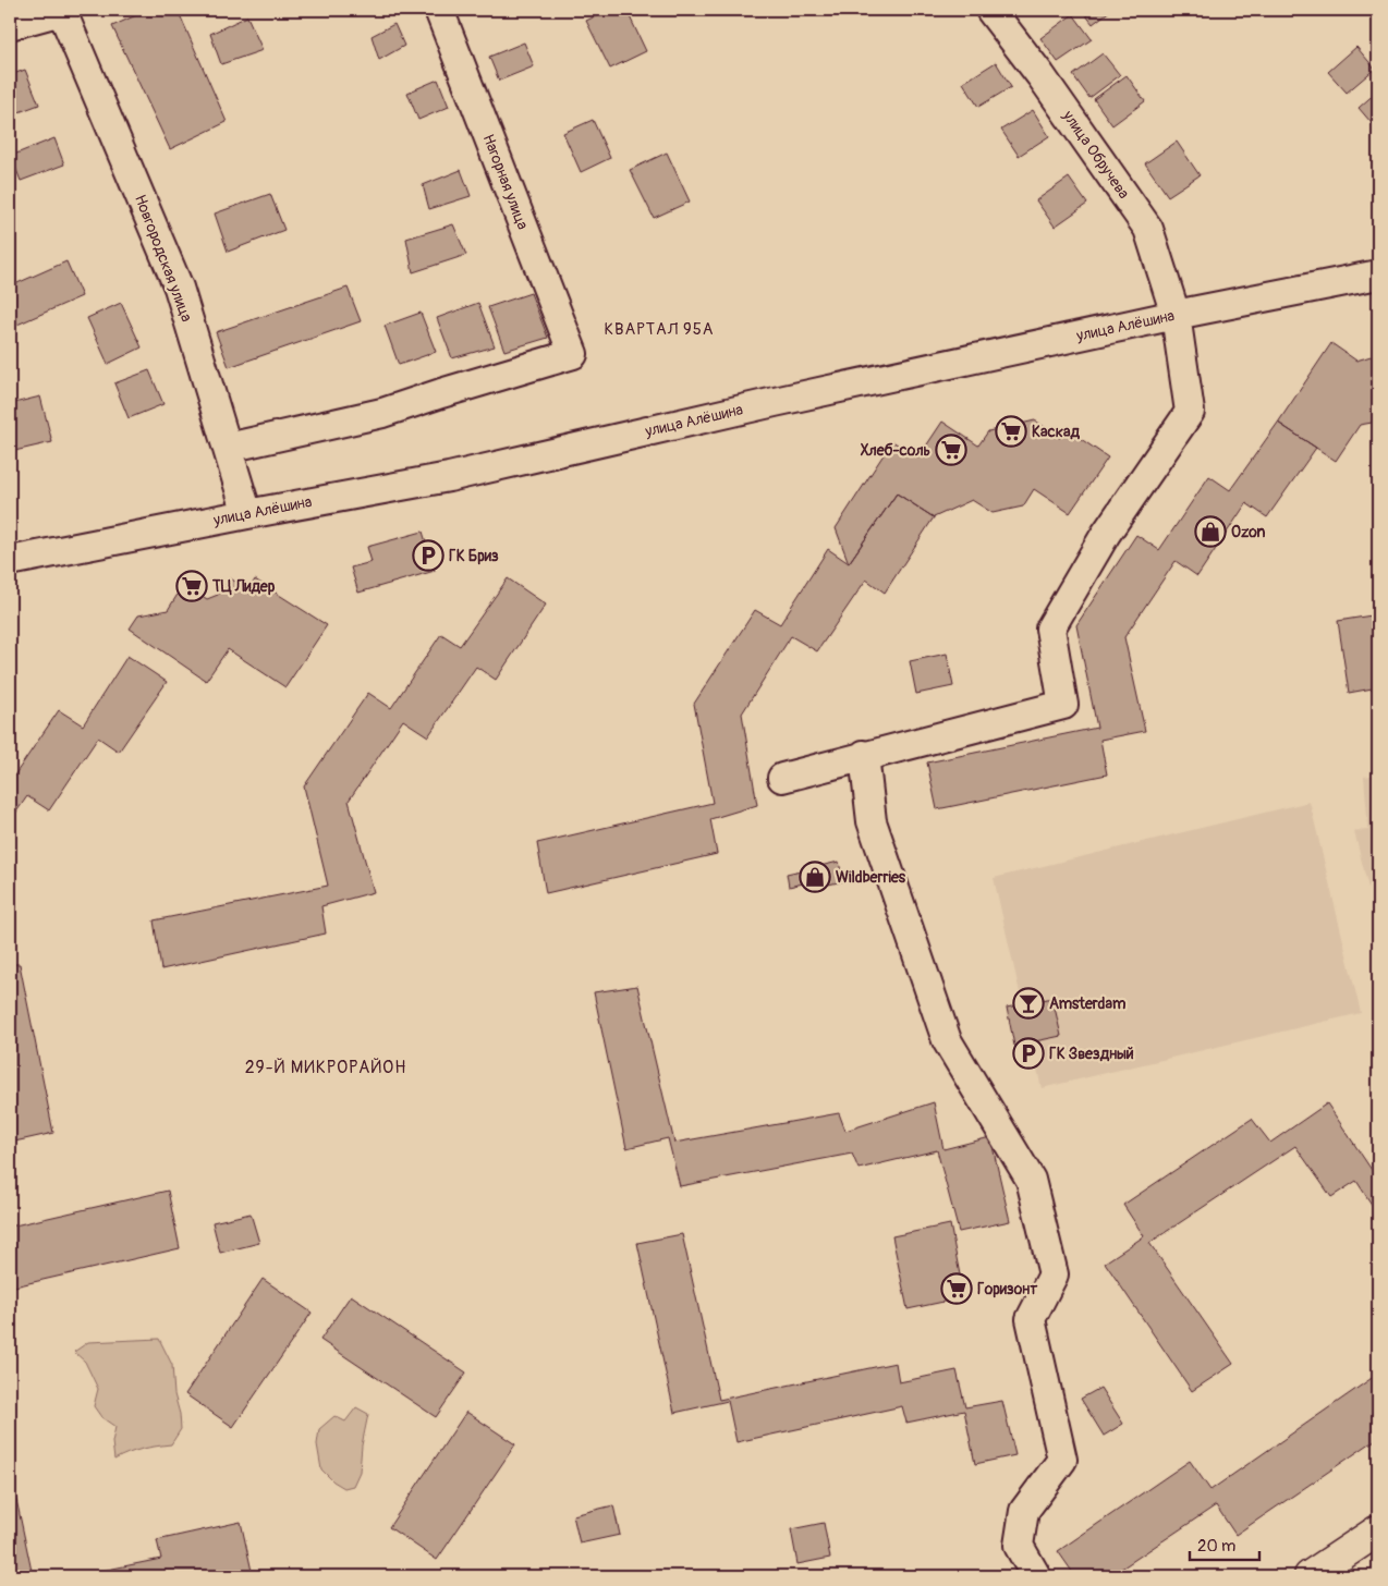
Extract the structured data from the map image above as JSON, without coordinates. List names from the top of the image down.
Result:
{
  "streets": {
    "street": [
      "улица Обручева",
      "Нагорная улица",
      "Новгородская улица",
      "улица Алёшина"
    ]
  },
  "crossings": [
    ["улица Обручева", "улица Алёшина"],
    ["Нагорная улица", "Новгородская улица"],
    ["Новгородская улица", "улица Алёшина"]
  ],
  "districts": ["КВАРТАЛ 95А", "29-Й МИКРОРАЙОН"],
  "places": {
    "supermarket": [
      "Каскад",
      "Хлеб-соль",
      "ТЦ Лидер",
      "Горизонт"
    ],
    "shop": ["Ozon", "Wildberries"],
    "parking": ["ГК Бриз", "ГК Звездный"],
    "bar": ["Amsterdam"]
  },
  "scale_bar": "20 m"
}
